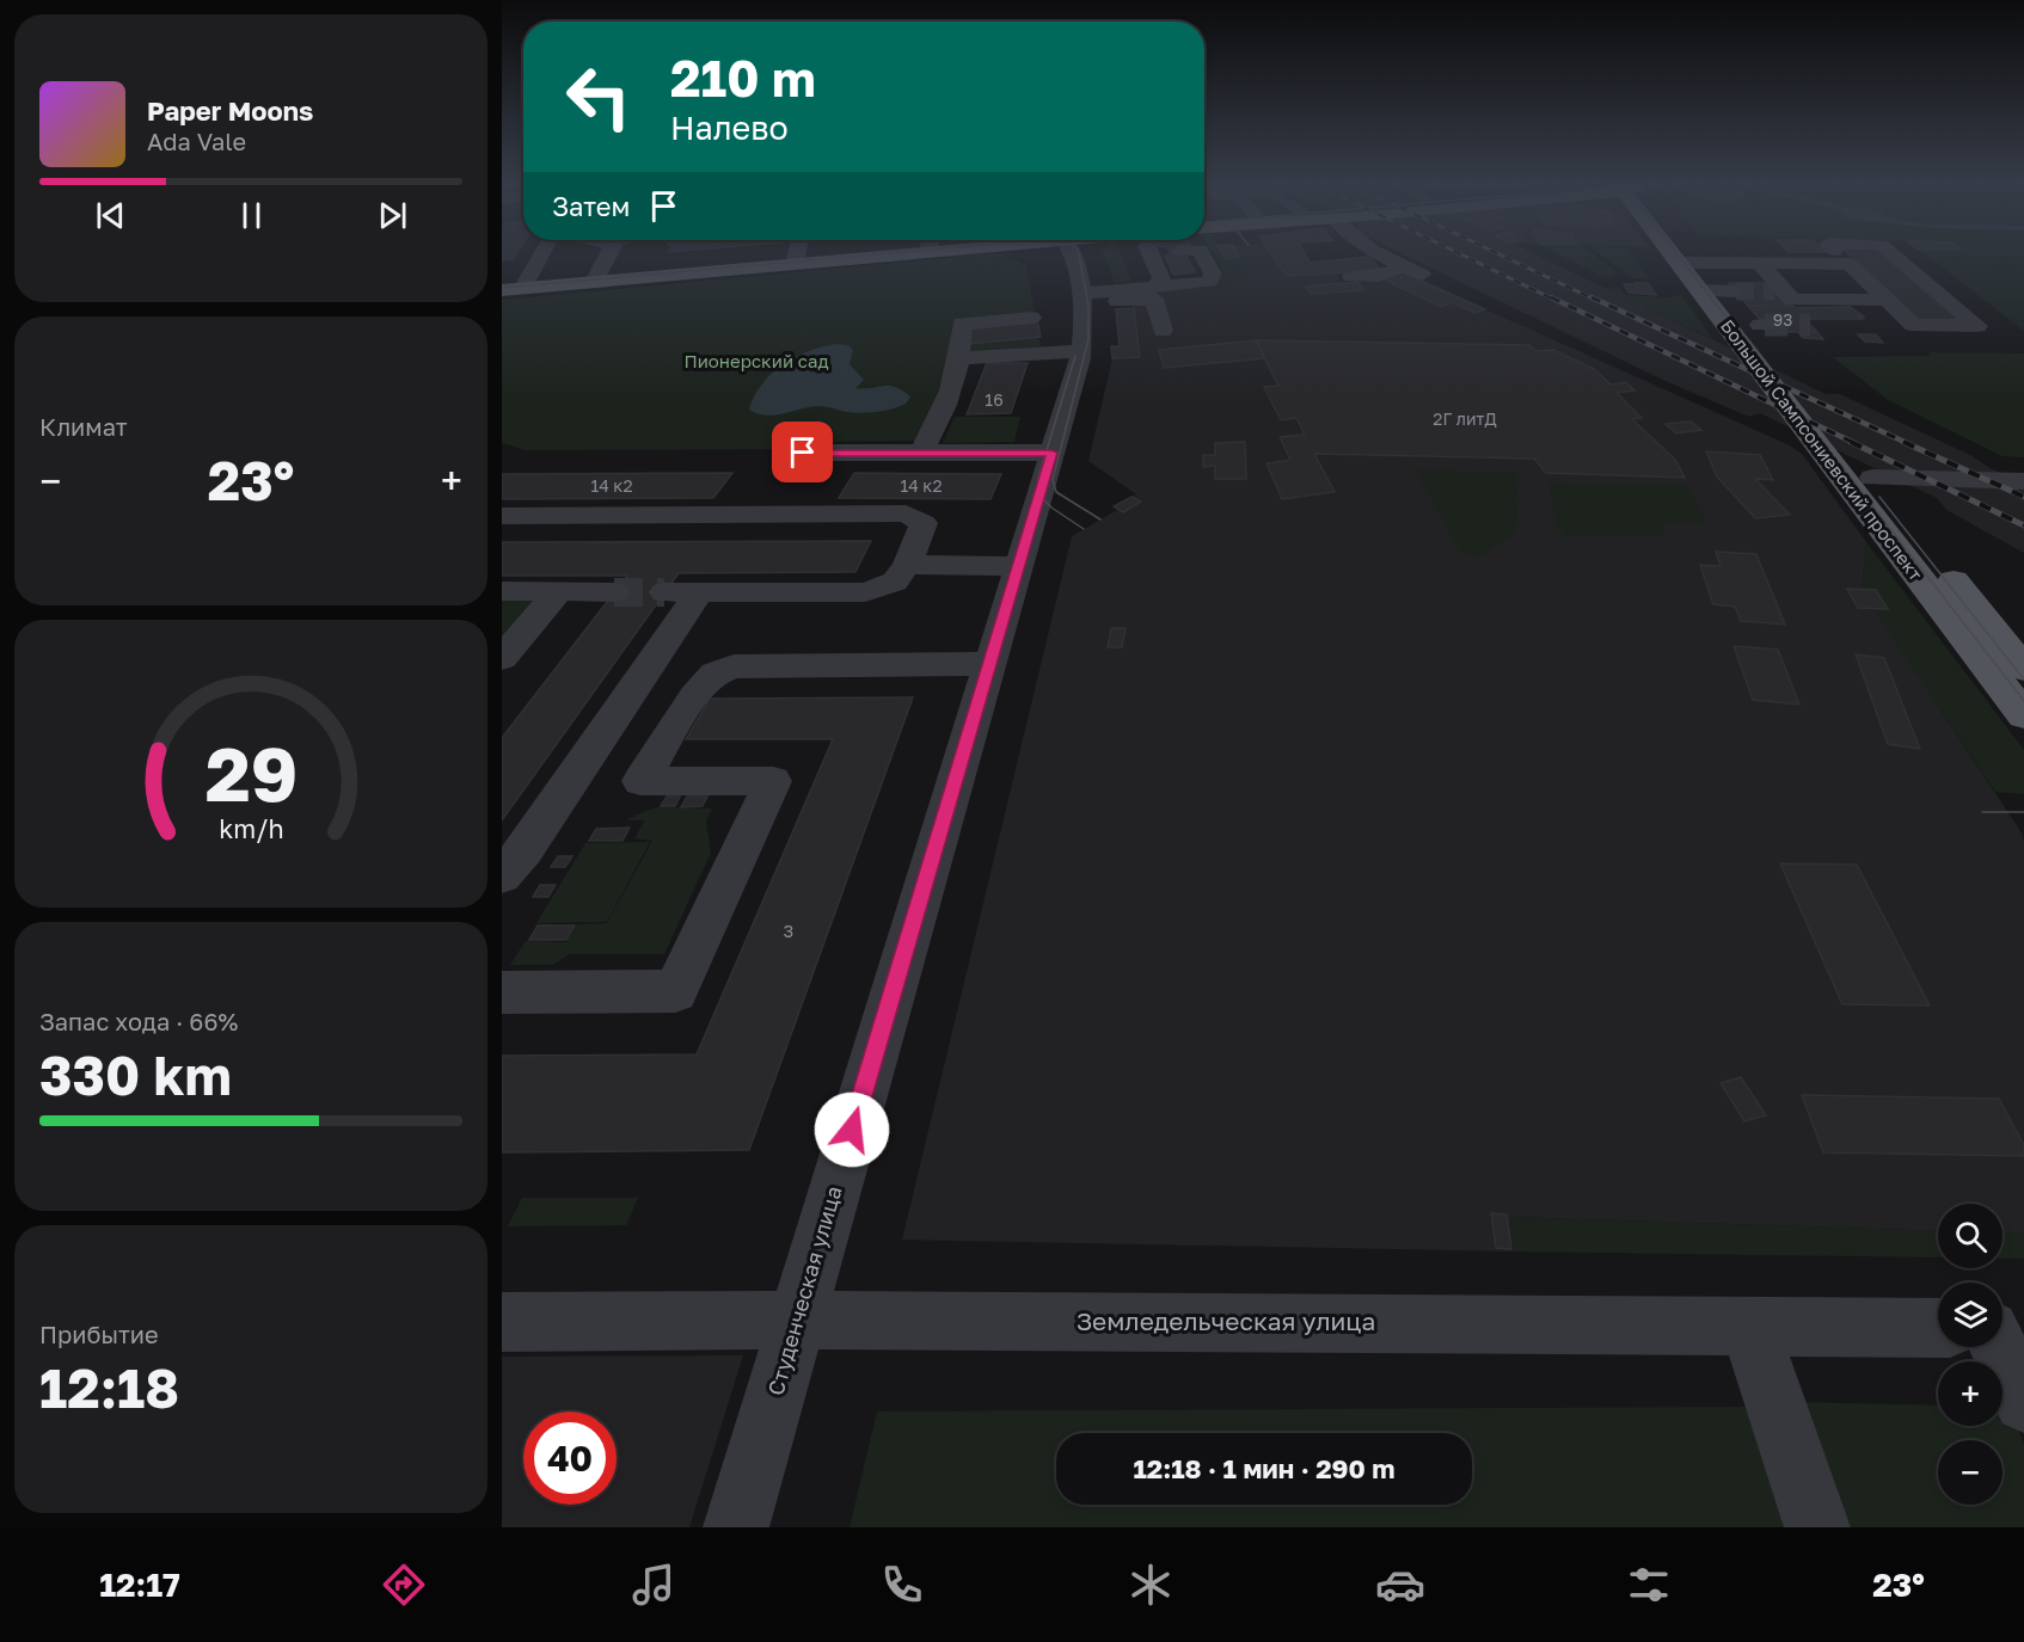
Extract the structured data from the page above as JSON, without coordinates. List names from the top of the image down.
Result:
{
  "streets": {
    "main road": ["Большой Сампсониевский проспект"],
    "street": ["Студенческая улица", "Земледельческая улица"]
  },
  "crossings": [
    ["Студенческая улица", "Земледельческая улица"]
  ],
  "parks": ["Пионерский сад"],
  "house_numbers": [
    "93",
    "16",
    "2Г литД",
    "14 к2",
    "14 к2",
    "3"
  ],
  "page": {
    "turn": ["210 m", "Налево"],
    "song": ["Paper Moons", "Ada Vale"],
    "then": "Затем",
    "tile": [
      "Климат",
      ["Запас хода · 66%", "330 km"],
      ["Прибытие", "12:18"]
    ],
    "heat": ["−", "23°", "+"],
    "map_buttons": ["+", "−"],
    "limit": "40",
    "trip": "12:18 · 1 мин · 290 m",
    "tabs": ["12:17", "23°"],
    "gauge": ["29", "km/h"]
  }
}
